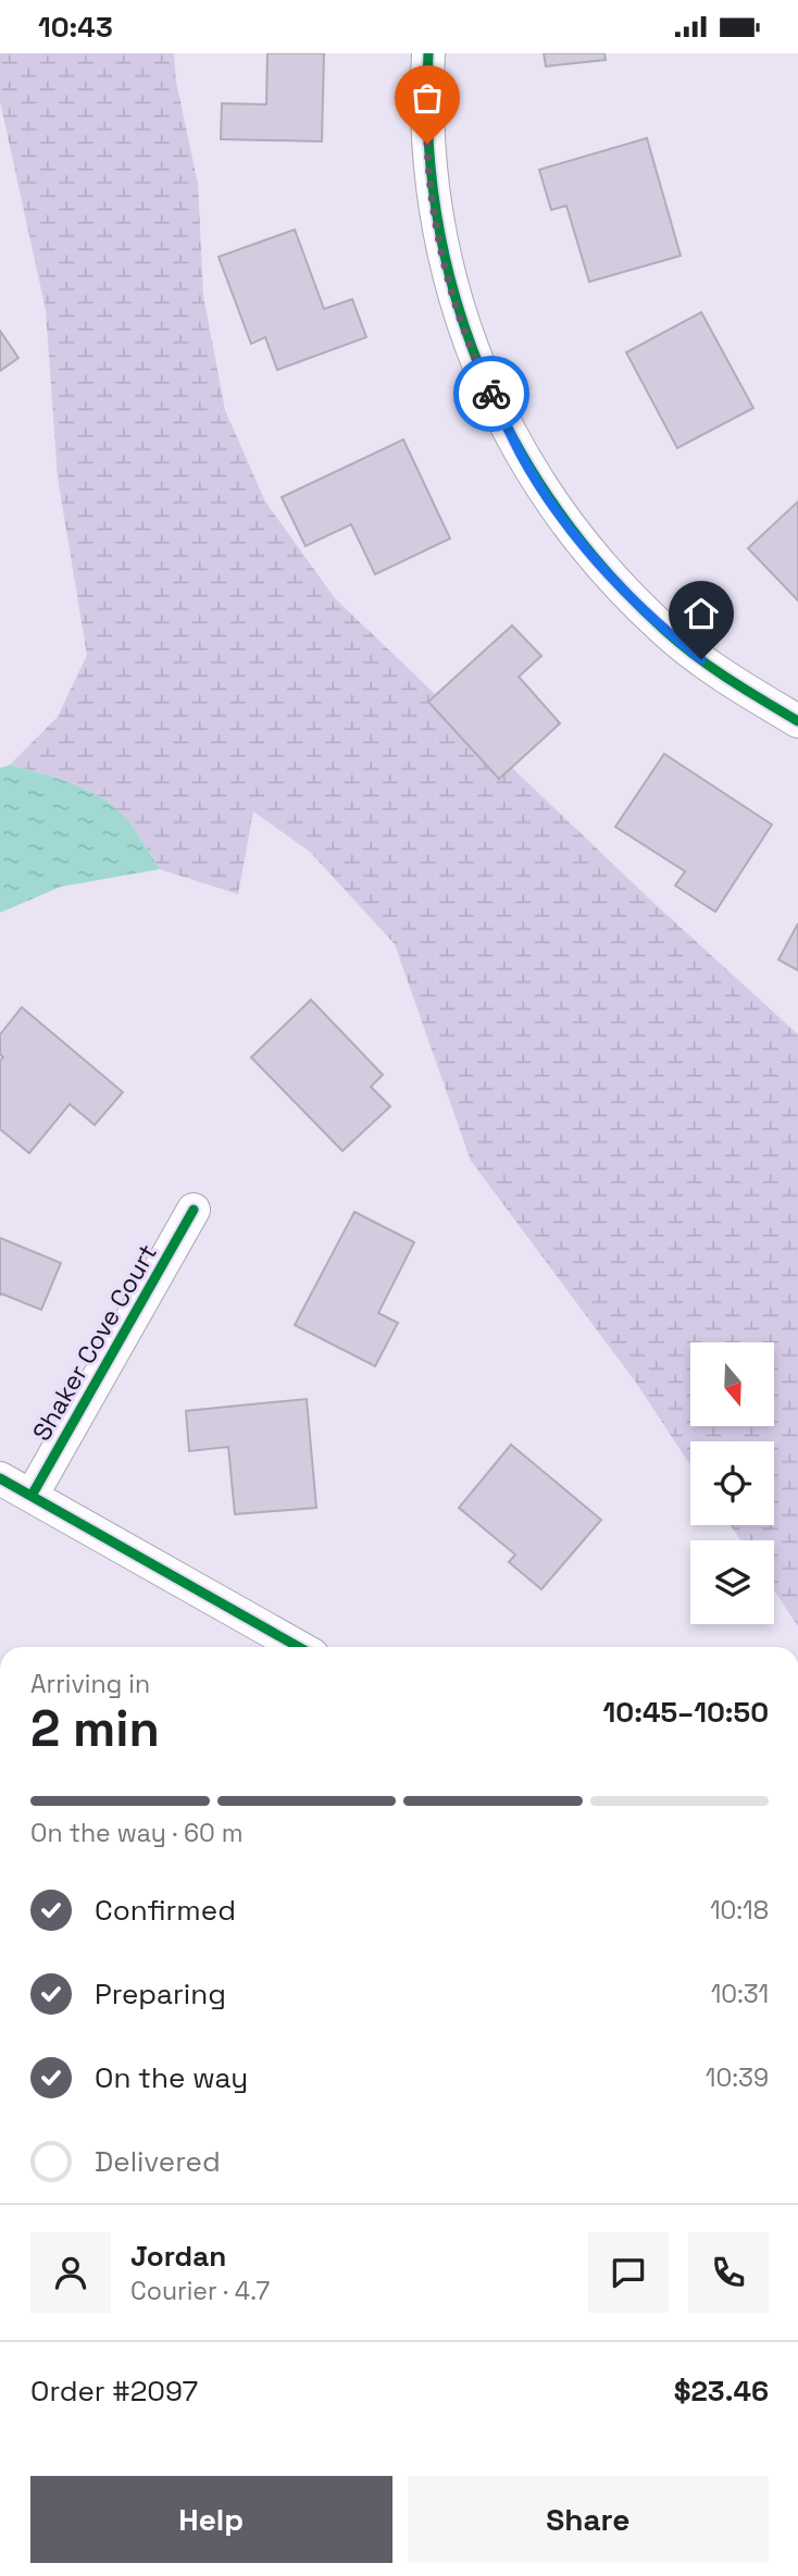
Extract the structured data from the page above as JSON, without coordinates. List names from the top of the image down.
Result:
{
  "streets": {
    "street": ["Shaker Cove Court"]
  },
  "north": "bottom",
  "page": {
    "status": "10:43",
    "heading": ["2 min", "Arriving in", "10:45–10:50"],
    "panel": [
      "Jordan",
      "Courier · 4.7",
      "Order #2097",
      "$23.46"
    ],
    "bar": "On the way · 60 m",
    "list": [
      ["Confirmed", "10:18"],
      ["Preparing", "10:31"],
      ["On the way", "10:39"],
      "Delivered"
    ],
    "buttons": ["Help", "Share"]
  }
}
